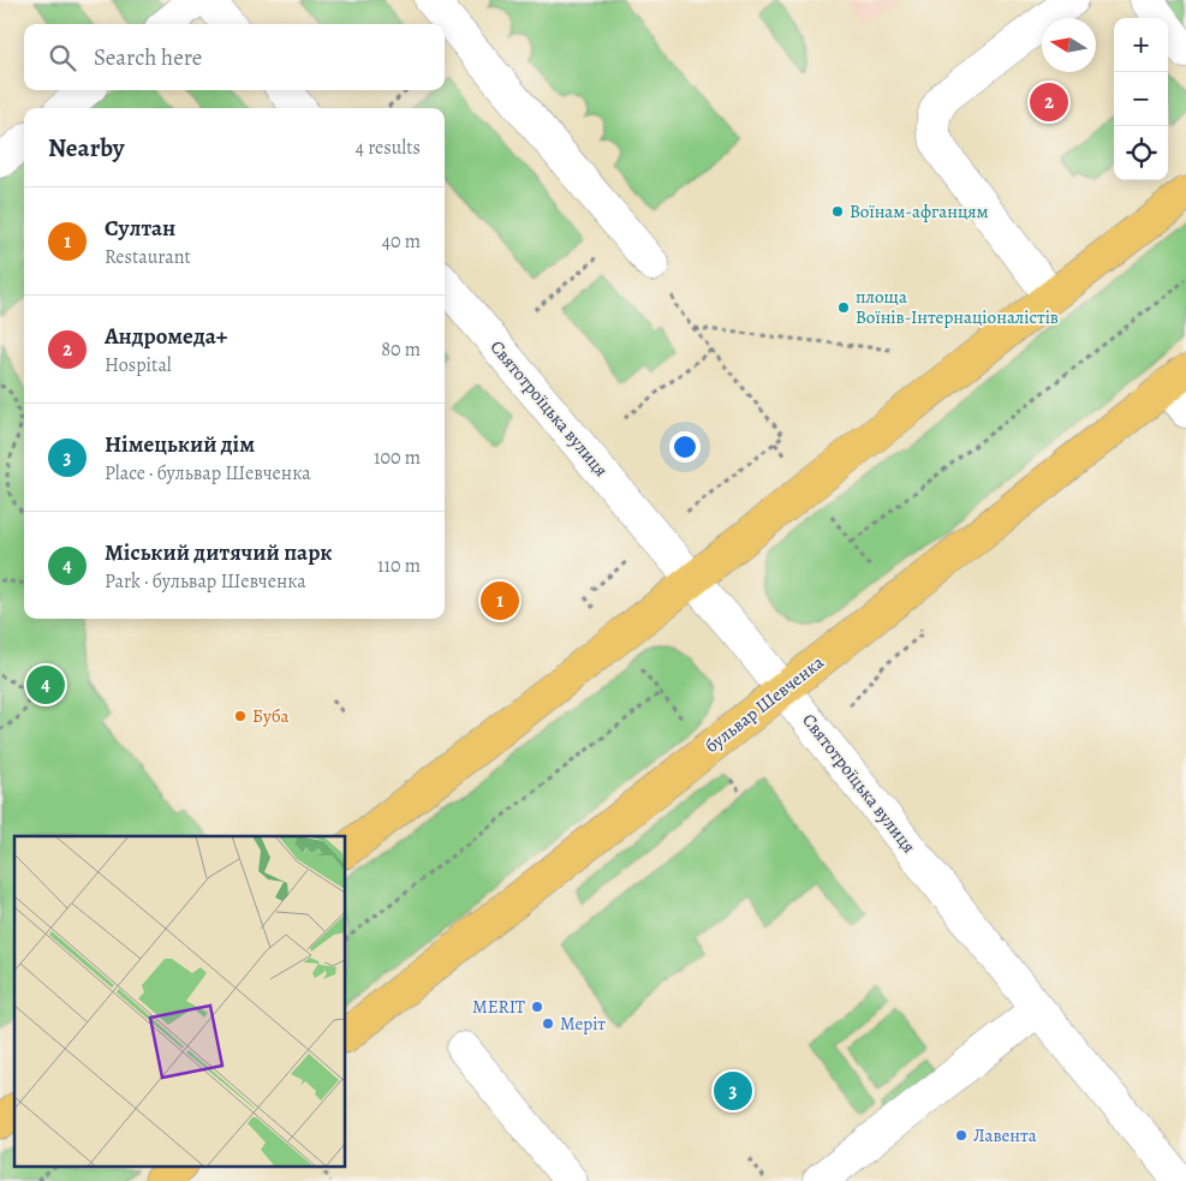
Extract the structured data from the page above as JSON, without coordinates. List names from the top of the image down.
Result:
{
  "streets": {
    "main road": ["бульвар Шевченка"],
    "street": ["Святотроїцька вулиця"]
  },
  "crossings": [
    ["Святотроїцька вулиця", "бульвар Шевченка"]
  ],
  "places": [
    "Воїнам-афганцям",
    "площа Воїнів-Інтернаціоналістів",
    "Буба",
    "MERIT",
    "Меріт",
    "Лавента"
  ],
  "north": "left",
  "page": {
    "map_buttons": ["+", "−"],
    "search": "Search here",
    "pins": [
      "2",
      "1",
      "4",
      "3"
    ],
    "heading": ["Nearby", "4 results"],
    "list": [
      {
        "mark": "1",
        "name": "Султан",
        "note": "Restaurant",
        "value": "40 m"
      },
      {
        "mark": "2",
        "name": "Андромеда+",
        "note": "Hospital",
        "value": "80 m"
      },
      {
        "mark": "3",
        "name": "Німецький дім",
        "note": "Place · бульвар Шевченка",
        "value": "100 m"
      },
      {
        "mark": "4",
        "name": "Міський дитячий парк",
        "note": "Park · бульвар Шевченка",
        "value": "110 m"
      }
    ]
  }
}
